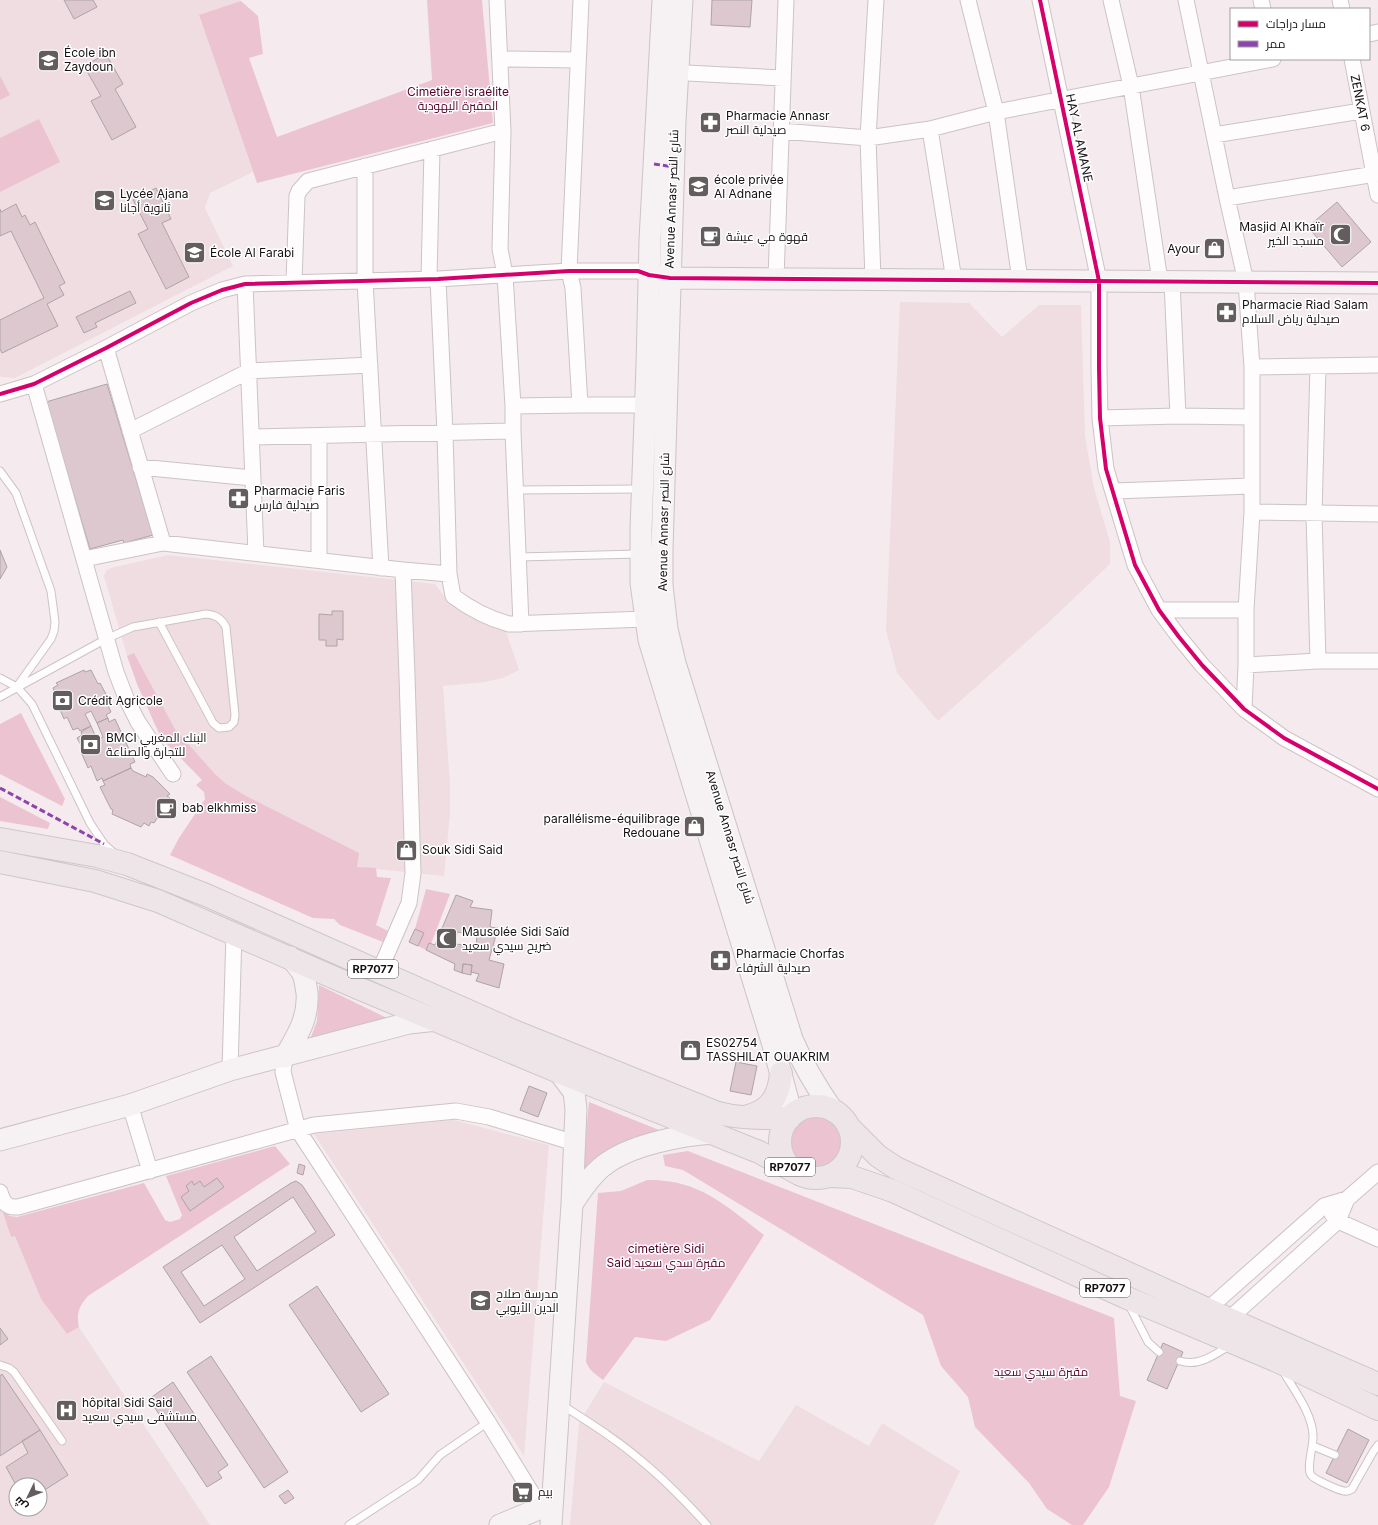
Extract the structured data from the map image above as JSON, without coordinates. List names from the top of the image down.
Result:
{
  "streets": {
    "main road": ["Avenue Annasr شارع النصر", "RP7077"],
    "street": ["ZENKAT 6", "HAY AL AMANE"]
  },
  "crossings": [
    ["Avenue Annasr شارع النصر", "RP7077"]
  ],
  "parks": ["Cimetière israélite المقبرة اليهودية", "cimetière Sidi Said مقبرة سدي سعيد", "مقبرة سيدي سعيد"],
  "places": {
    "school or university": [
      "École ibn Zaydoun",
      "école privée Al Adnane",
      "Lycée Ajana ثانوية أجانا",
      "École Al Farabi",
      "مدرسة صلاح الدين الأيوبي"
    ],
    "pharmacy": [
      "Pharmacie Annasr صيدلية النصر",
      "Pharmacie Riad Salam صيدلية رياض السلام",
      "Pharmacie Faris صيدلية فارس",
      "Pharmacie Chorfas صيدلية الشرفاء"
    ],
    "mosque": ["Masjid Al Khaïr مسجد الخير", "Mausolée Sidi Saïd ضريح سيدي سعيد"],
    "cafe": ["قهوة مي عيشة", "bab elkhmiss"],
    "shop": [
      "Ayour",
      "parallélisme-équilibrage Redouane",
      "Souk Sidi Said",
      "ES02754 TASSHILAT OUAKRIM"
    ],
    "bank": ["Crédit Agricole", "BMCI البنك المغربي للتجارة والصناعة"],
    "hospital": ["hôpital Sidi Said مستشفى سيدي سعيد"],
    "supermarket": ["بيم"]
  },
  "legend": ["مسار دراجات", "ممر"],
  "north": "bottom left"
}
